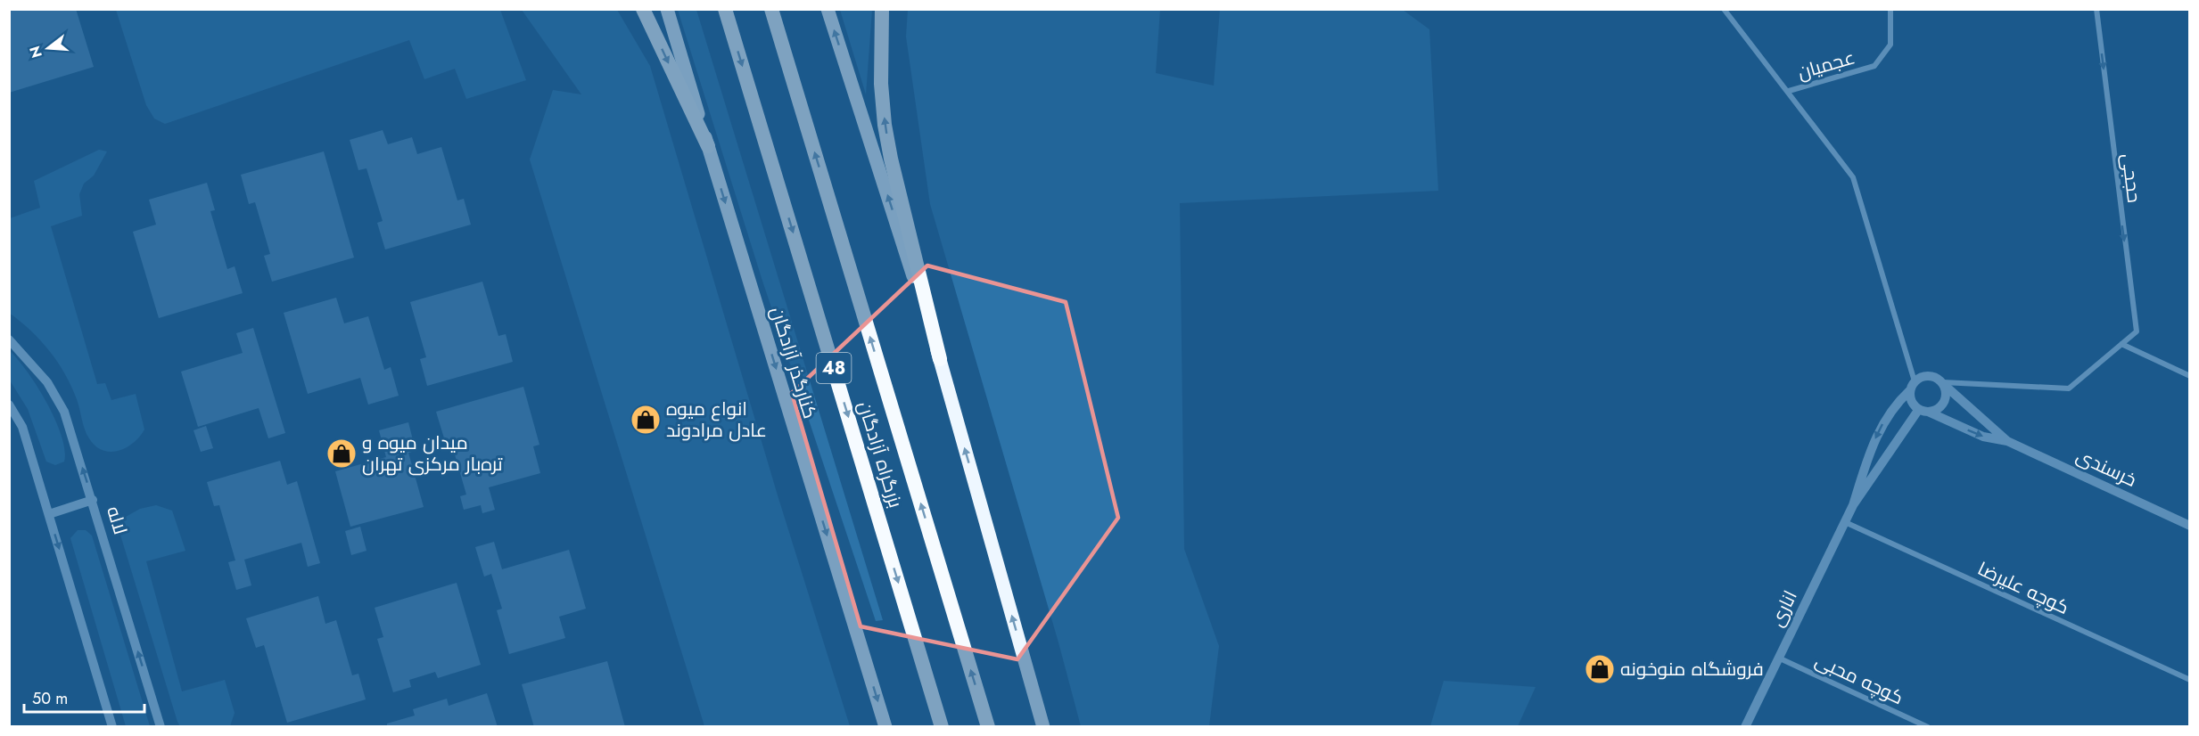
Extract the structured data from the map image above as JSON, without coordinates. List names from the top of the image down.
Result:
{
  "streets": {
    "highway": ["48", "بزرگراه آزادگان"],
    "main road": ["کنارگذر آزادگان"],
    "street": [
      "عجمیان",
      "حججی",
      "خرسندی",
      "لاله",
      "کوچه علیرضا",
      "اناری",
      "کوچه محبی"
    ]
  },
  "crossings": [
    ["کوچه علیرضا", "اناری"],
    ["اناری", "کوچه محبی"]
  ],
  "one_way": ["حججی", "کنارگذر آزادگان"],
  "places": {
    "shop": ["انواع میوه عادل مرادوند", "میدان میوه و تره‌بار مرکزی تهران", "فروشگاه منوخونه"]
  },
  "scale_bar": "50 m",
  "north": "left"
}
